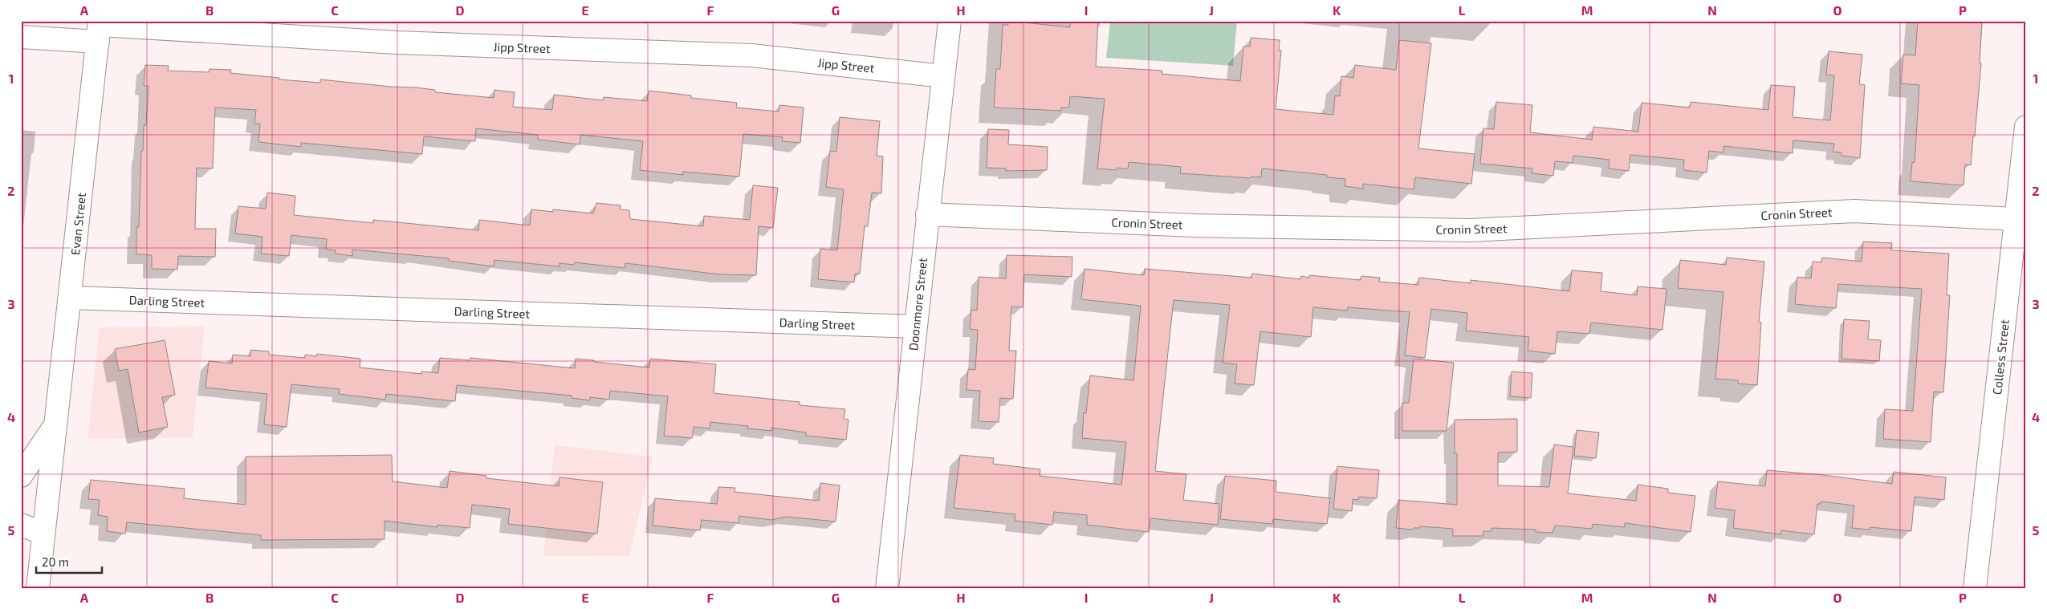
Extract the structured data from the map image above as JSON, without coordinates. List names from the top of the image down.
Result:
{
  "streets": {
    "street": [
      "Jipp Street",
      "Cronin Street",
      "Evan Street",
      "Darling Street",
      "Doonmore Street",
      "Colless Street"
    ]
  },
  "crossings": [
    ["Jipp Street", "Evan Street"],
    ["Jipp Street", "Doonmore Street"],
    ["Cronin Street", "Doonmore Street"],
    ["Cronin Street", "Colless Street"],
    ["Evan Street", "Darling Street"],
    ["Darling Street", "Doonmore Street"]
  ],
  "scale_bar": "20 m",
  "grid": {
    "columns": [
      "A",
      "B",
      "C",
      "D",
      "E",
      "F",
      "G",
      "H",
      "I",
      "J",
      "K",
      "L",
      "M",
      "N",
      "O",
      "P"
    ],
    "rows": [
      "1",
      "2",
      "3",
      "4",
      "5"
    ]
  }
}
